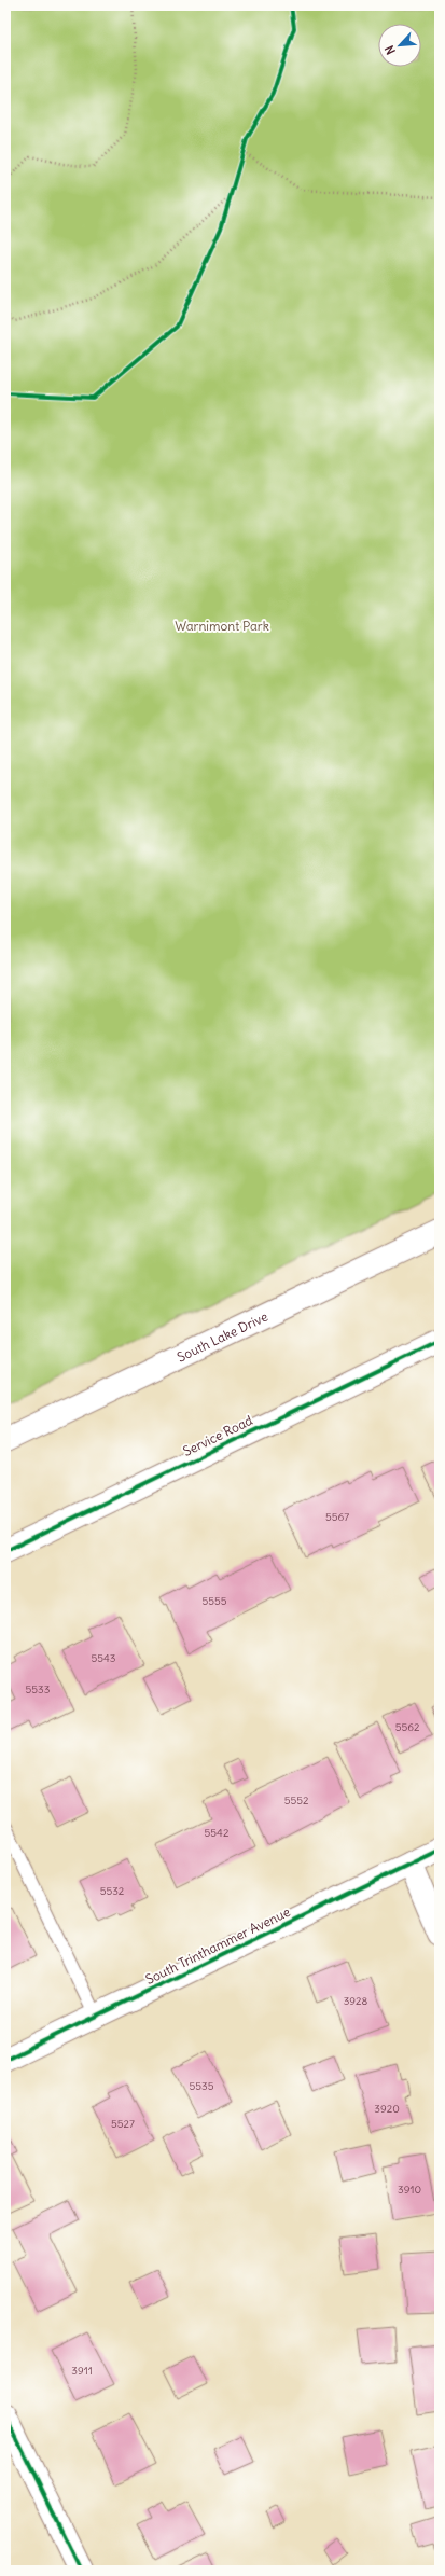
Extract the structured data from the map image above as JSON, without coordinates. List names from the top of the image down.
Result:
{
  "streets": {
    "street": ["South Lake Drive", "Service Road", "South Trinthammer Avenue"]
  },
  "parks": ["Warnimont Park"],
  "house_numbers": [
    "5567",
    "5555",
    "5543",
    "5533",
    "5562",
    "5552",
    "5542",
    "5532",
    "3928",
    "5535",
    "3920",
    "5527",
    "3910",
    "3911"
  ],
  "north": "bottom left"
}
